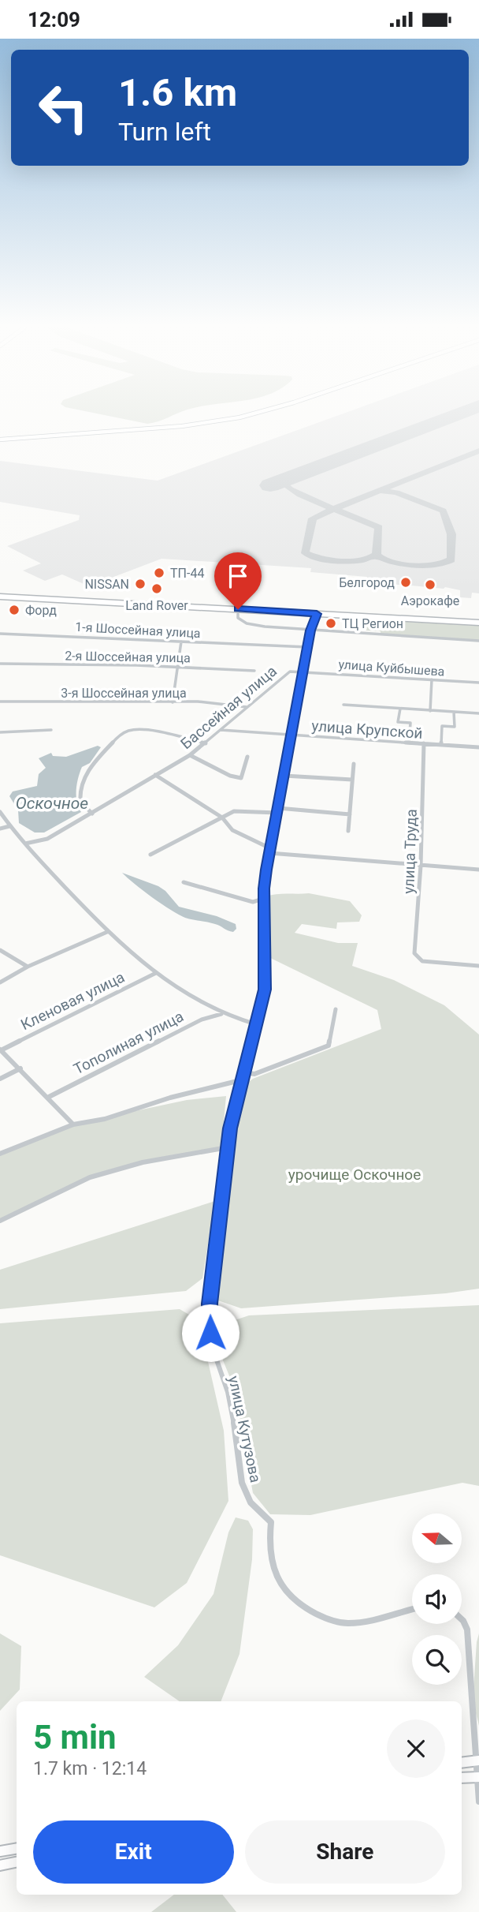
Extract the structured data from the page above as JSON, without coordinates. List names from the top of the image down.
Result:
{
  "streets": {
    "street": [
      "1-я Шоссейная улица",
      "2-я Шоссейная улица",
      "улица Куйбышева",
      "3-я Шоссейная улица",
      "Бассейная улица",
      "улица Крупской",
      "улица Труда",
      "Кленовая улица",
      "Тополиная улица",
      "улица Кутузова"
    ]
  },
  "crossings": [
    ["1-я Шоссейная улица", "улица Кутузова"],
    ["улица Куйбышева", "Бассейная улица"],
    ["улица Куйбышева", "улица Кутузова"],
    ["3-я Шоссейная улица", "Бассейная улица"],
    ["Бассейная улица", "улица Крупской"],
    ["Бассейная улица", "улица Кутузова"],
    ["улица Крупской", "улица Труда"],
    ["улица Крупской", "улица Кутузова"]
  ],
  "water": ["Оскочное"],
  "parks": ["урочище Оскочное"],
  "places": [
    "ТП-44",
    "Белгород",
    "NISSAN",
    "Аэрокафе",
    "Land Rover",
    "Форд",
    "ТЦ Регион"
  ],
  "north": "left",
  "page": {
    "status": "12:09",
    "turn": ["1.6 km", "Turn left"],
    "heading": ["5 min", "1.7 km · 12:14"],
    "buttons": ["Exit", "Share"]
  }
}
